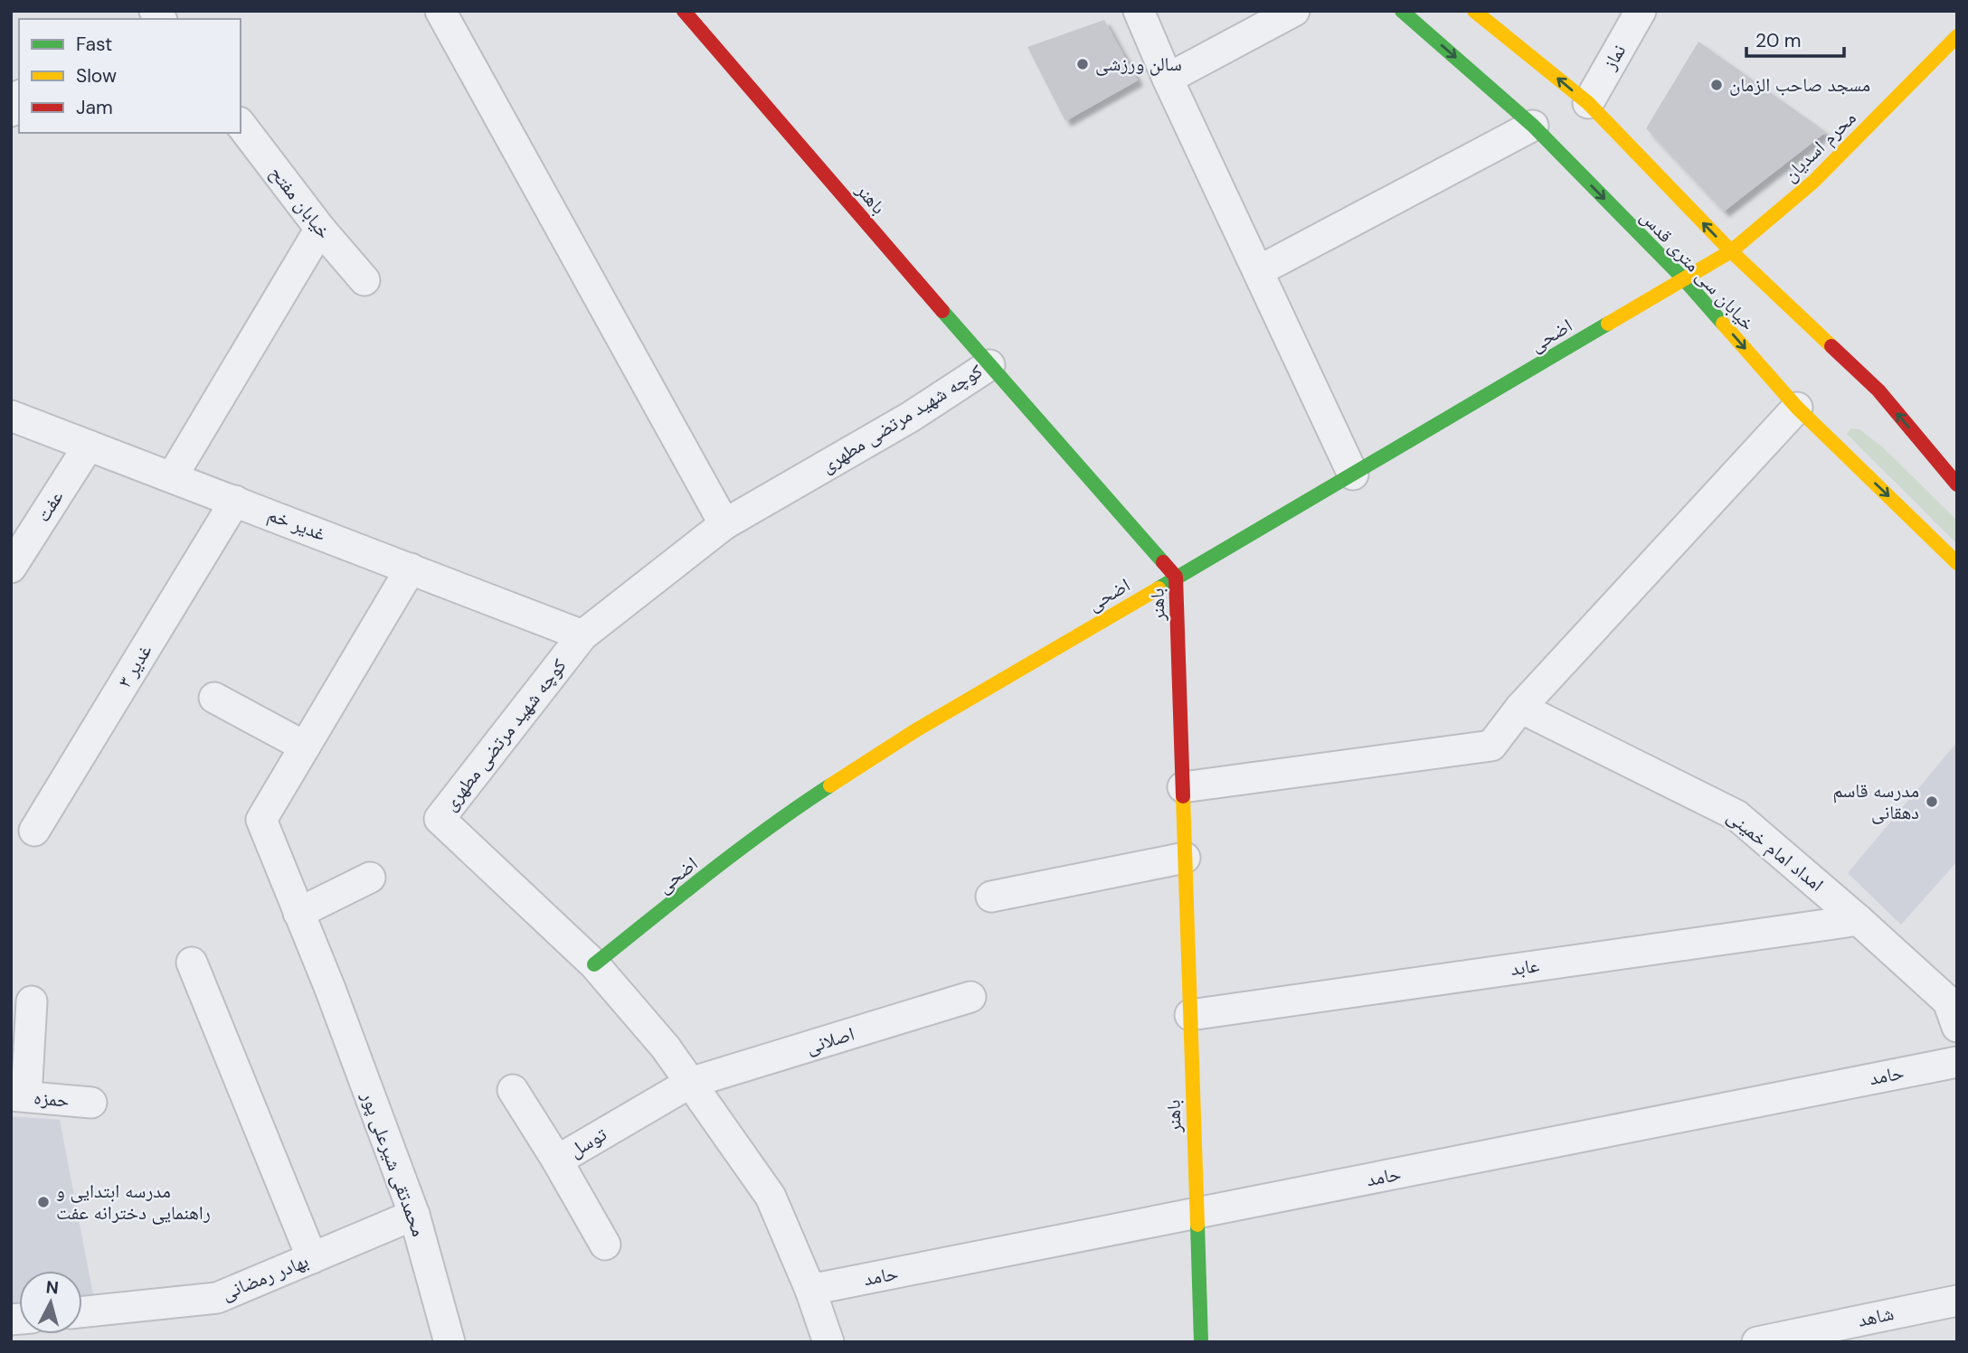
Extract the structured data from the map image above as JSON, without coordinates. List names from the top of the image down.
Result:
{
  "streets": {
    "street": [
      "نماز",
      "محرم اسدیان",
      "باهنر",
      "خیابان مفتح",
      "خیابان سی متری قدس",
      "اضحی",
      "کوچه شهید مرتضی مطهری",
      "عفت",
      "غدیر خم",
      "غدیر ۳",
      "امداد امام خمینی",
      "عابد",
      "اصلانی",
      "حامد",
      "حمزه",
      "توسل",
      "محمدتقی شیرعلی پور",
      "بهادر رمضانی",
      "شاهد"
    ]
  },
  "crossings": [
    ["نماز", "خیابان سی متری قدس"],
    ["محرم اسدیان", "خیابان سی متری قدس"],
    ["محرم اسدیان", "اضحی"],
    ["باهنر", "اضحی"],
    ["باهنر", "کوچه شهید مرتضی مطهری"],
    ["باهنر", "عابد"],
    ["باهنر", "حامد"],
    ["خیابان سی متری قدس", "اضحی"],
    ["اضحی", "کوچه شهید مرتضی مطهری"],
    ["کوچه شهید مرتضی مطهری", "غدیر خم"],
    ["کوچه شهید مرتضی مطهری", "اصلانی"],
    ["کوچه شهید مرتضی مطهری", "حامد"],
    ["کوچه شهید مرتضی مطهری", "توسل"],
    ["عفت", "غدیر خم"],
    ["غدیر خم", "غدیر ۳"],
    ["امداد امام خمینی", "عابد"],
    ["اصلانی", "توسل"],
    ["محمدتقی شیرعلی پور", "بهادر رمضانی"]
  ],
  "places": [
    "سالن ورزشی",
    "مسجد صاحب الزمان",
    "مدرسه قاسم دهقانی",
    "مدرسه ابتدایی و راهنمایی دخترانه عفت"
  ],
  "legend": ["Fast", "Slow", "Jam"],
  "scale_bar": "20 m",
  "north": "top"
}
